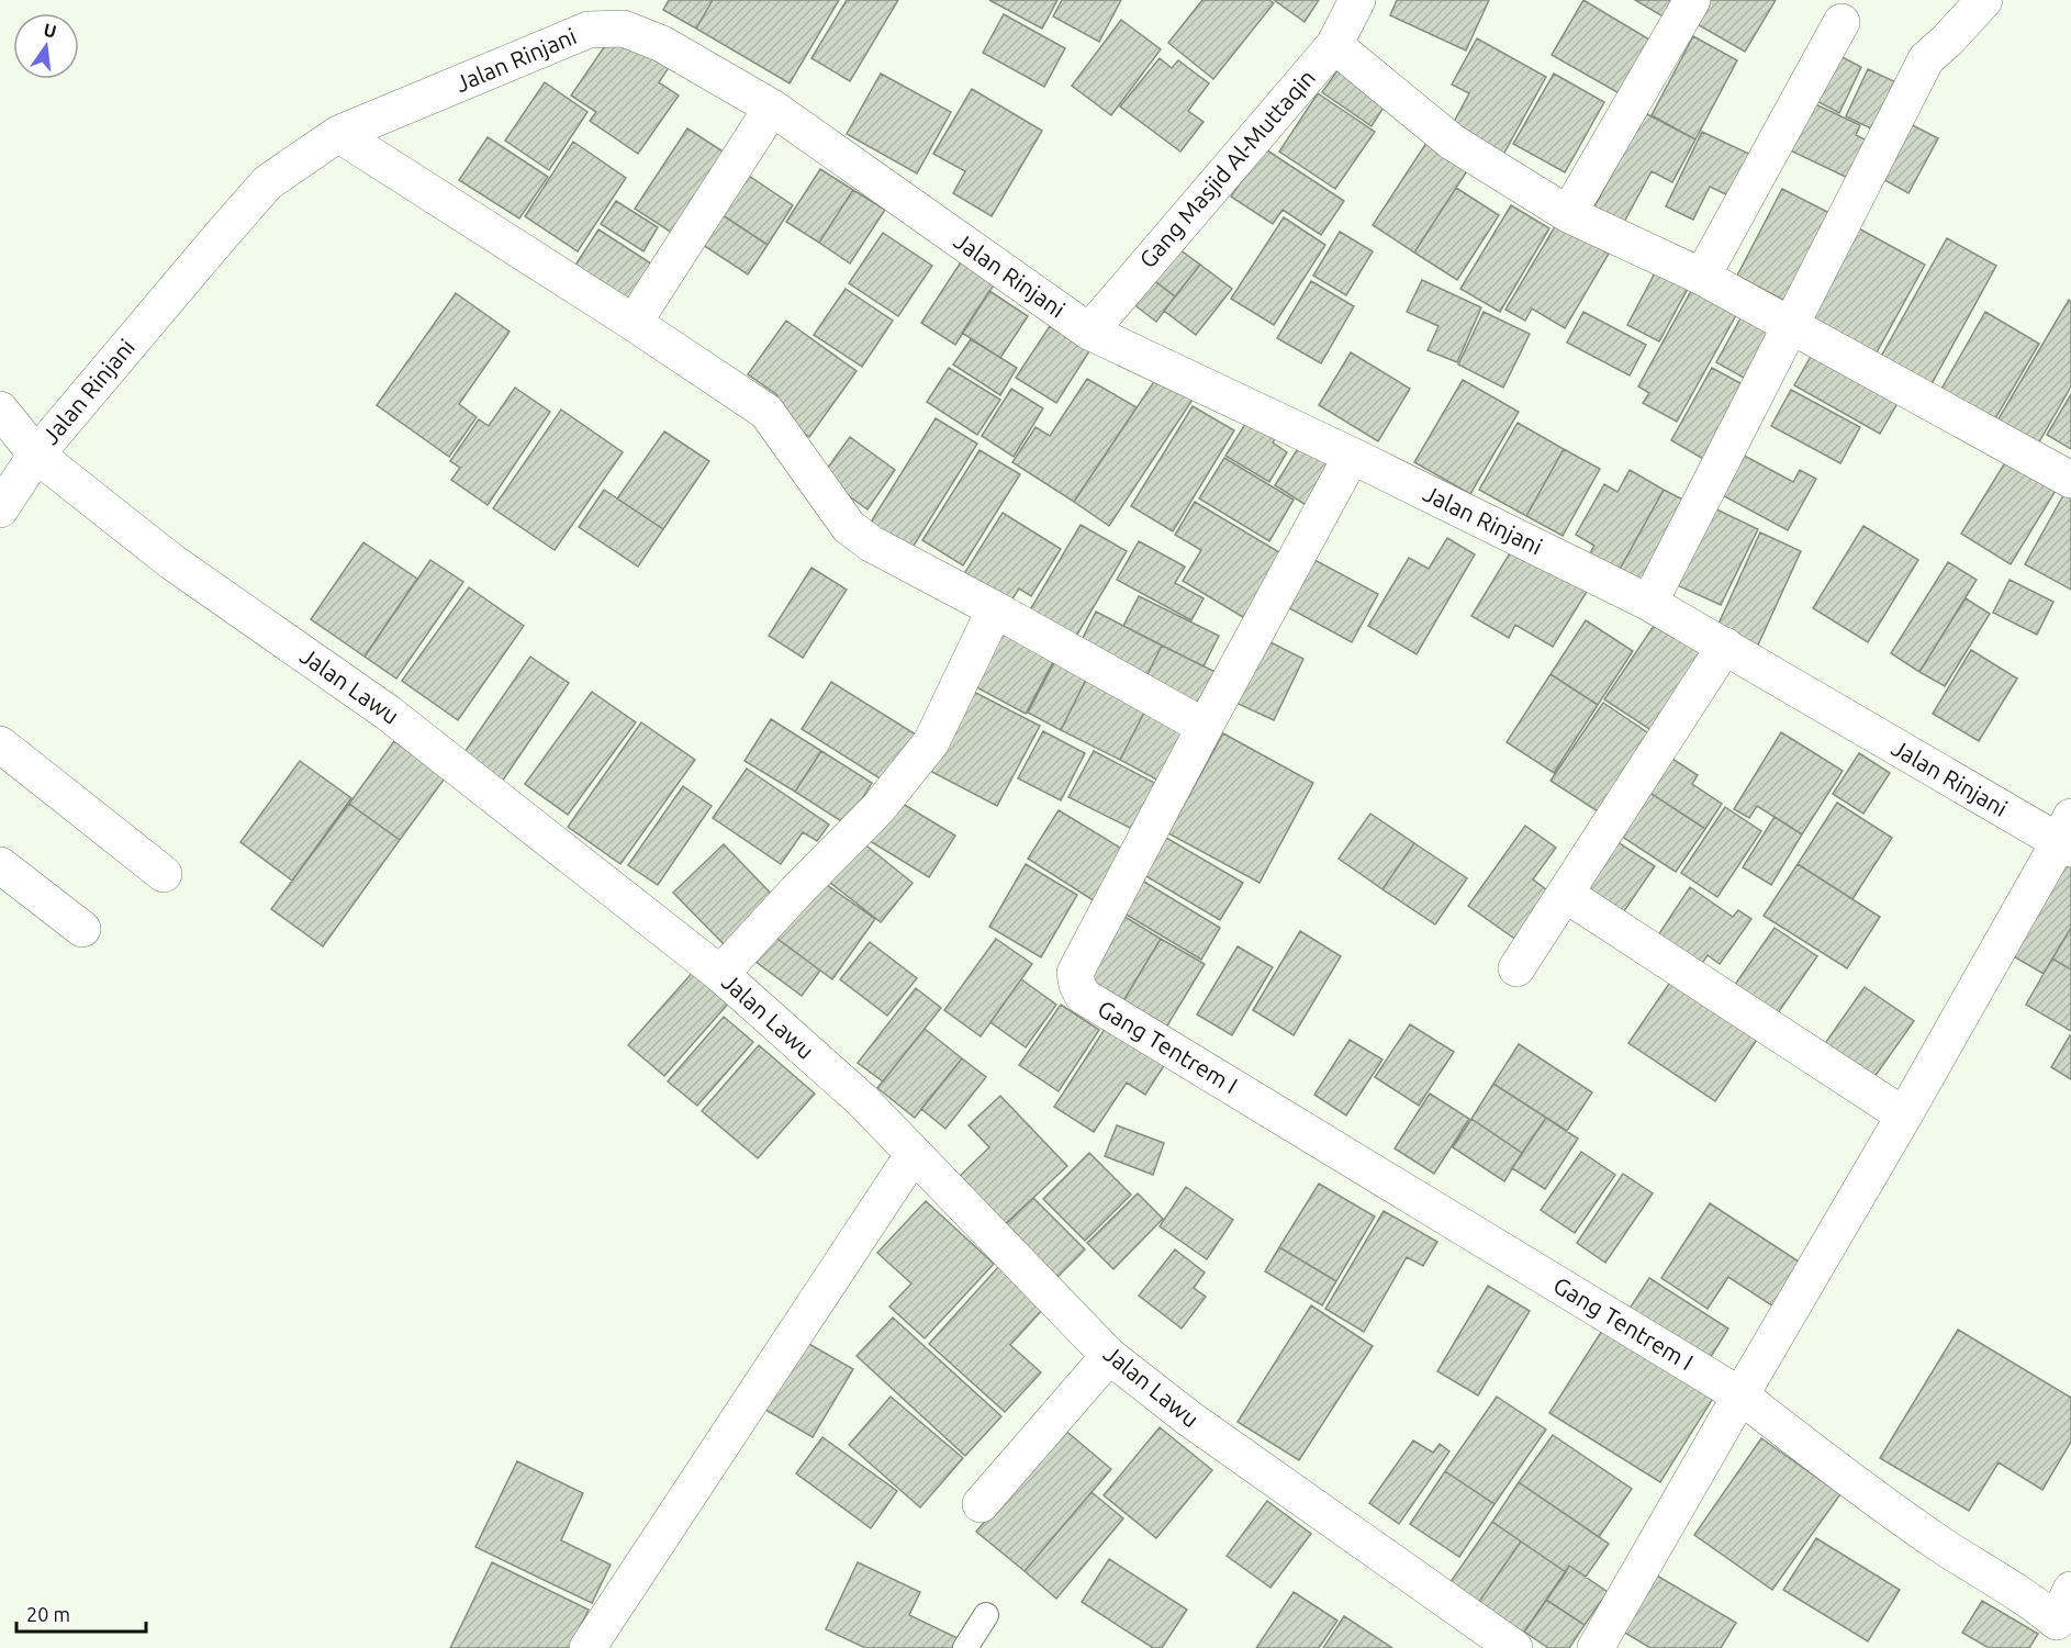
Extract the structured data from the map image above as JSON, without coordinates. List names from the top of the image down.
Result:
{
  "streets": {
    "street": [
      "Jalan Rinjani",
      "Gang Masjid Al-Muttaqin",
      "Jalan Lawu",
      "Gang Tentrem I"
    ]
  },
  "crossings": [
    ["Jalan Rinjani", "Gang Masjid Al-Muttaqin"],
    ["Jalan Rinjani", "Jalan Lawu"],
    ["Jalan Rinjani", "Gang Tentrem I"]
  ],
  "scale_bar": "20 m",
  "north": "top"
}
